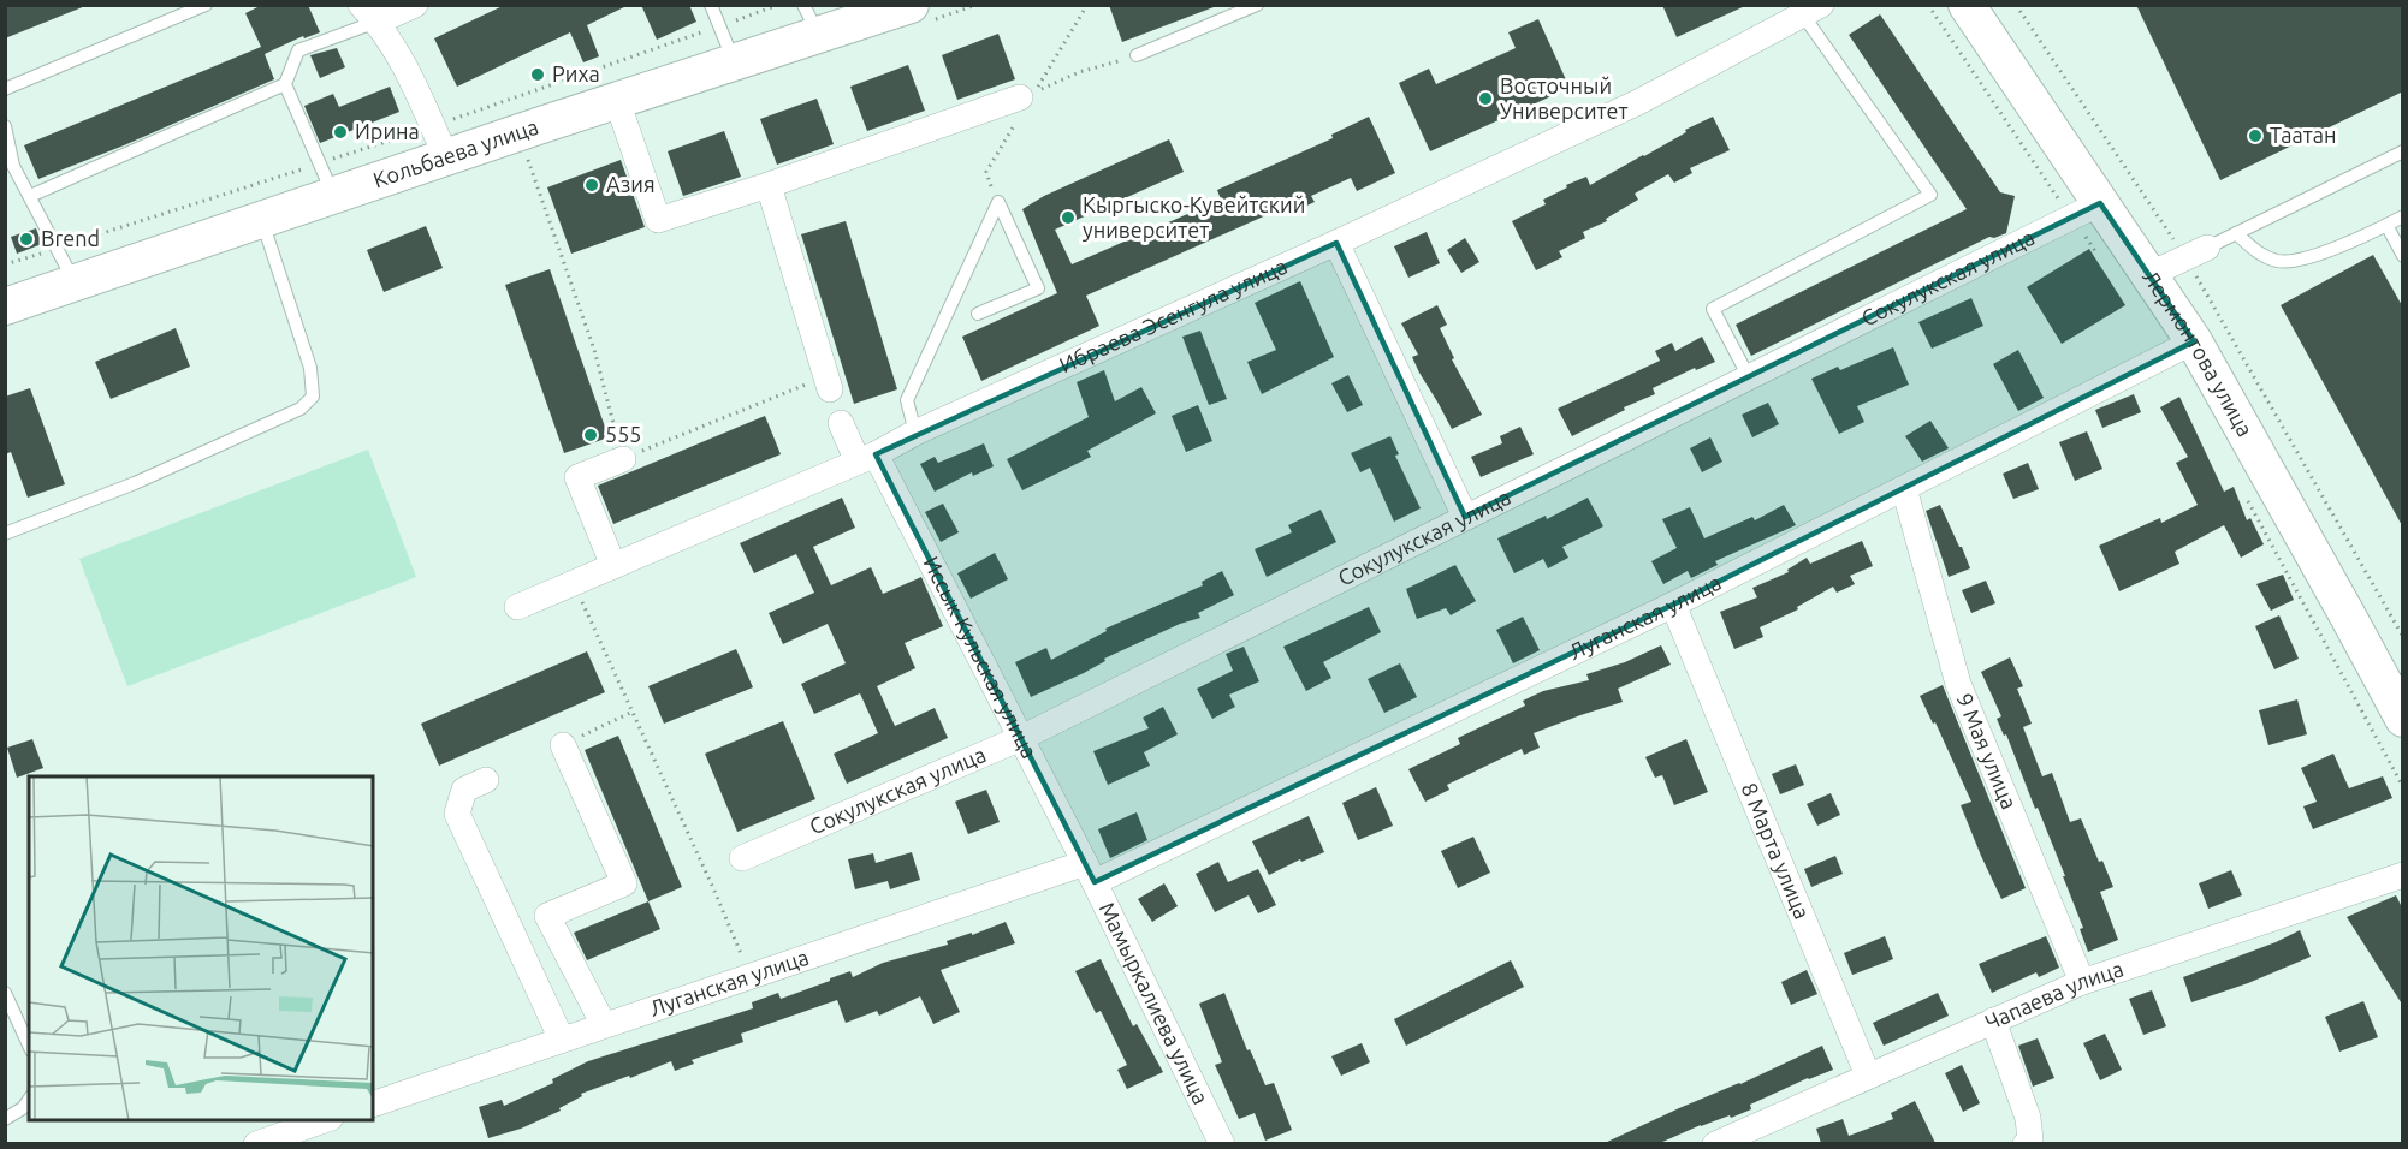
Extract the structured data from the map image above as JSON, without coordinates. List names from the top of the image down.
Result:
{
  "streets": {
    "main road": ["Кольбаева улица", "Лермонтова улица"],
    "street": [
      "Сокулукская улица",
      "Ибраева Эсенгула улица",
      "Луганская улица",
      "Иссык-Кульская улица",
      "9 Мая улица",
      "8 Марта улица",
      "Чапаева улица",
      "Мамыркалиева улица"
    ]
  },
  "crossings": [
    ["Сокулукская улица", "Лермонтова улица"],
    ["Сокулукская улица", "Иссык-Кульская улица"],
    ["Ибраева Эсенгула улица", "Иссык-Кульская улица"],
    ["Лермонтова улица", "Луганская улица"],
    ["Луганская улица", "Иссык-Кульская улица"],
    ["Луганская улица", "9 Мая улица"],
    ["Луганская улица", "8 Марта улица"],
    ["Луганская улица", "Мамыркалиева улица"],
    ["Иссык-Кульская улица", "Мамыркалиева улица"],
    ["9 Мая улица", "Чапаева улица"],
    ["8 Марта улица", "Чапаева улица"]
  ],
  "places": [
    "Риха",
    "Восточный Университет",
    "Ирина",
    "Таатан",
    "Азия",
    "Кыргыско-Кувейтский университет",
    "Brend",
    "555"
  ]
}
